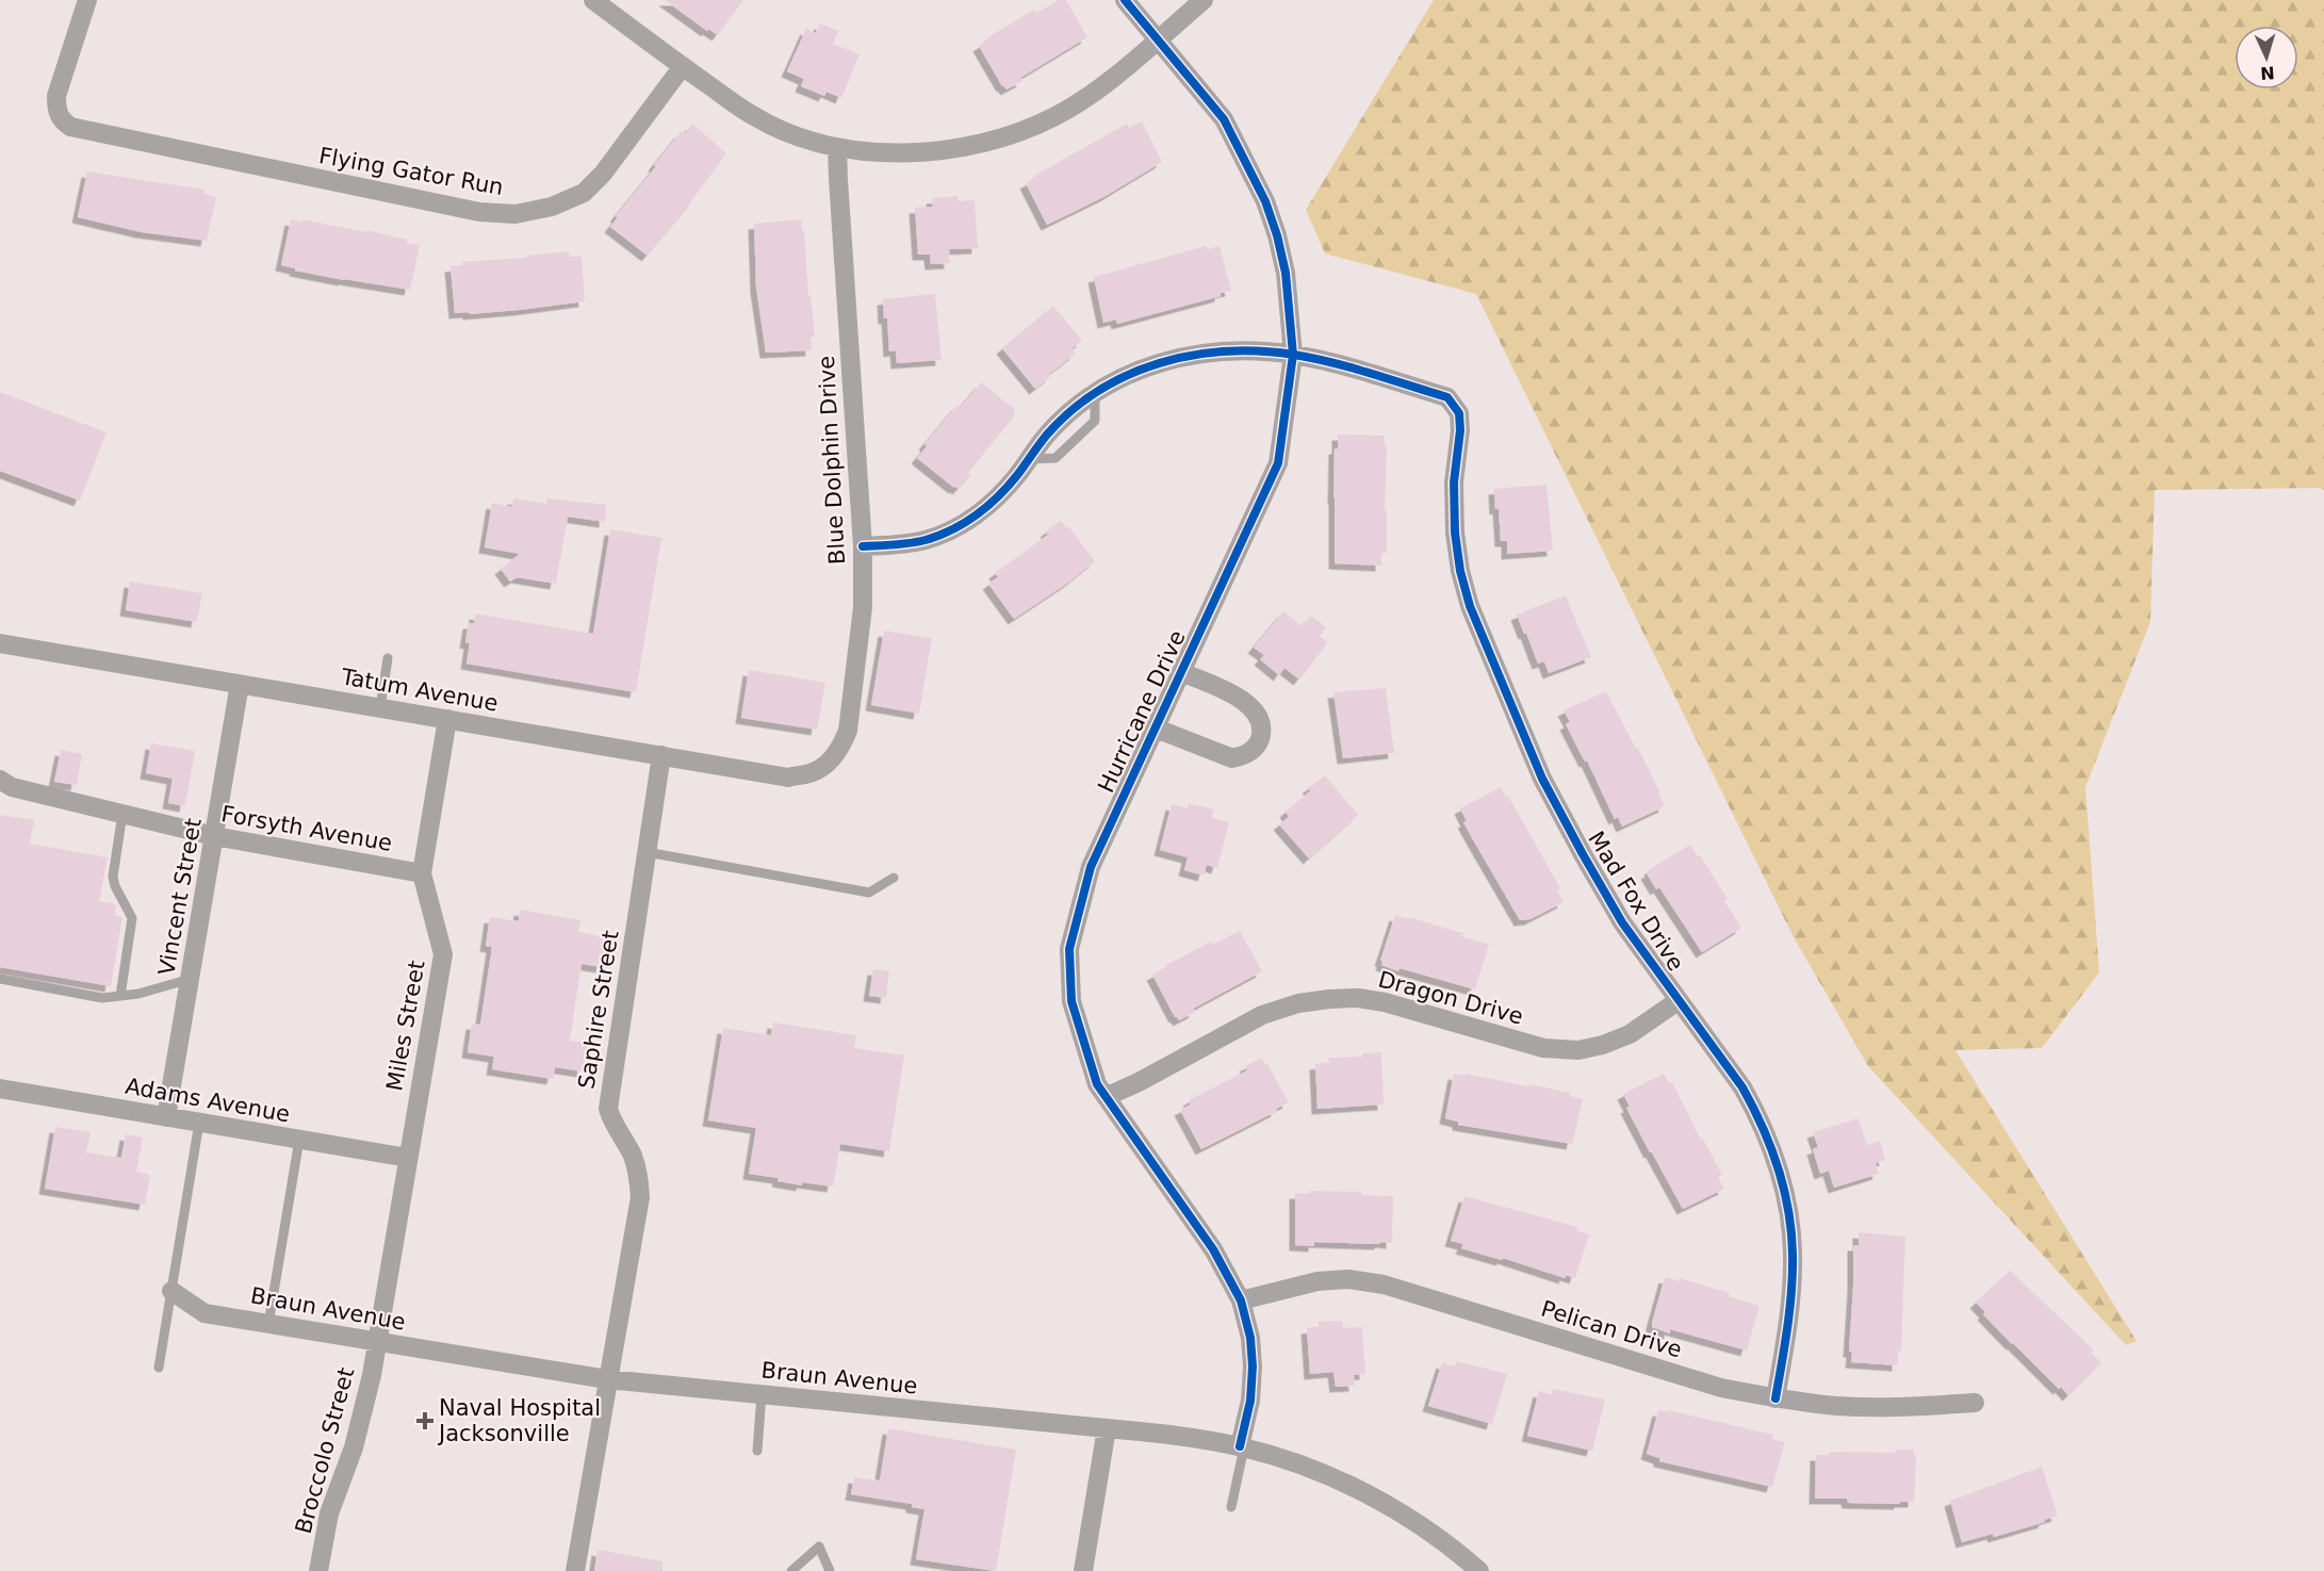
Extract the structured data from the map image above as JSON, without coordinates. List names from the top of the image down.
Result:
{
  "streets": {
    "street": [
      "Flying Gator Run",
      "Blue Dolphin Drive",
      "Tatum Avenue",
      "Hurricane Drive",
      "Forsyth Avenue",
      "Vincent Street",
      "Mad Fox Drive",
      "Dragon Drive",
      "Saphire Street",
      "Miles Street",
      "Adams Avenue",
      "Braun Avenue",
      "Pelican Drive",
      "Broccolo Street"
    ]
  },
  "crossings": [
    ["Blue Dolphin Drive", "Tatum Avenue"],
    ["Tatum Avenue", "Vincent Street"],
    ["Tatum Avenue", "Saphire Street"],
    ["Tatum Avenue", "Miles Street"],
    ["Hurricane Drive", "Mad Fox Drive"],
    ["Hurricane Drive", "Dragon Drive"],
    ["Hurricane Drive", "Braun Avenue"],
    ["Hurricane Drive", "Pelican Drive"],
    ["Forsyth Avenue", "Vincent Street"],
    ["Forsyth Avenue", "Miles Street"],
    ["Vincent Street", "Adams Avenue"],
    ["Mad Fox Drive", "Dragon Drive"],
    ["Mad Fox Drive", "Pelican Drive"],
    ["Saphire Street", "Braun Avenue"],
    ["Miles Street", "Adams Avenue"],
    ["Miles Street", "Braun Avenue"],
    ["Miles Street", "Broccolo Street"],
    ["Braun Avenue", "Broccolo Street"]
  ],
  "places": {
    "health": ["Naval Hospital Jacksonville"]
  },
  "north": "bottom"
}
